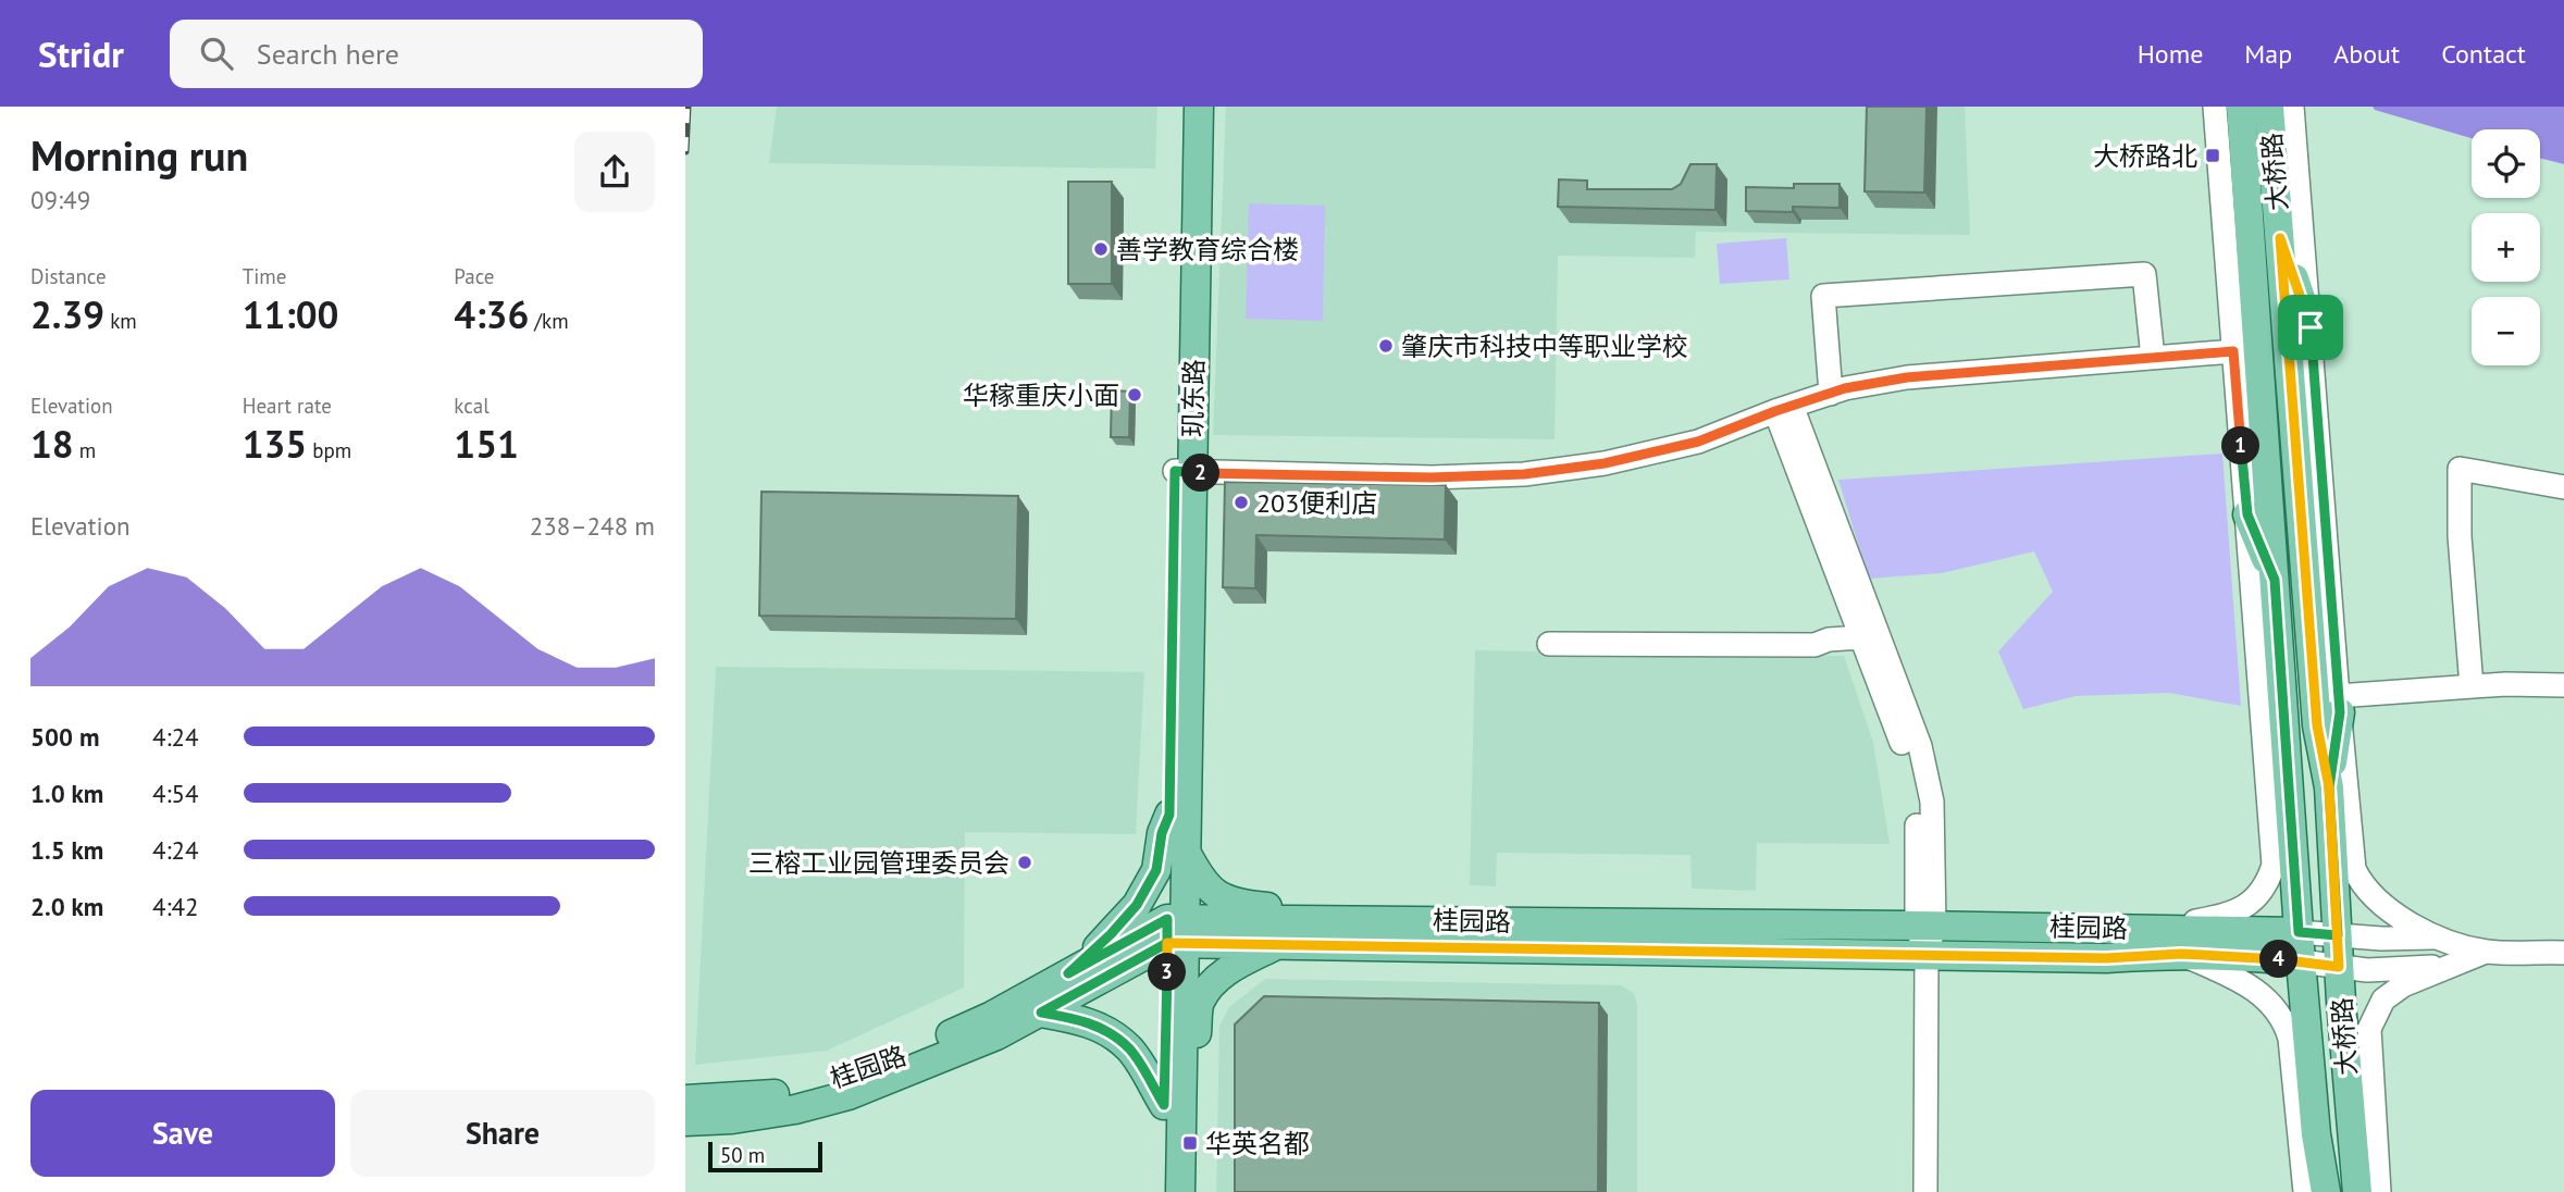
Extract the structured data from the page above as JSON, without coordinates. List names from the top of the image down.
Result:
{
  "streets": {
    "main road": ["大桥路", "玑东路", "桂园路"]
  },
  "crossings": [
    ["大桥路", "桂园路"],
    ["玑东路", "桂园路"]
  ],
  "places": {
    "transit": ["大桥路北", "华英名都"],
    "other": [
      "善学教育综合楼",
      "肇庆市科技中等职业学校",
      "华稼重庆小面",
      "203便利店",
      "三榕工业园管理委员会"
    ]
  },
  "scale_bar": "50 m",
  "page": {
    "header": "Stridr",
    "search": "Search here",
    "nav": [
      "Home",
      "Map",
      "About",
      "Contact"
    ],
    "heading": ["Morning run", "09:49"],
    "map_buttons": ["+", "−"],
    "stats": [
      ["Distance", "2.39 km"],
      ["Time", "11:00"],
      ["Pace", "4:36 /km"],
      ["Elevation", "18 m"],
      ["Heart rate", "135 bpm"],
      ["kcal", "151"]
    ],
    "pins": [
      "1",
      "2",
      "4",
      "3"
    ],
    "chart": ["Elevation", "238–248 m"],
    "list": [
      {
        "name": "500 m",
        "note": "4:24"
      },
      {
        "name": "1.0 km",
        "note": "4:54"
      },
      {
        "name": "1.5 km",
        "note": "4:24"
      },
      {
        "name": "2.0 km",
        "note": "4:42"
      }
    ],
    "buttons": ["Save", "Share"],
    "scale": "50 m"
  }
}
